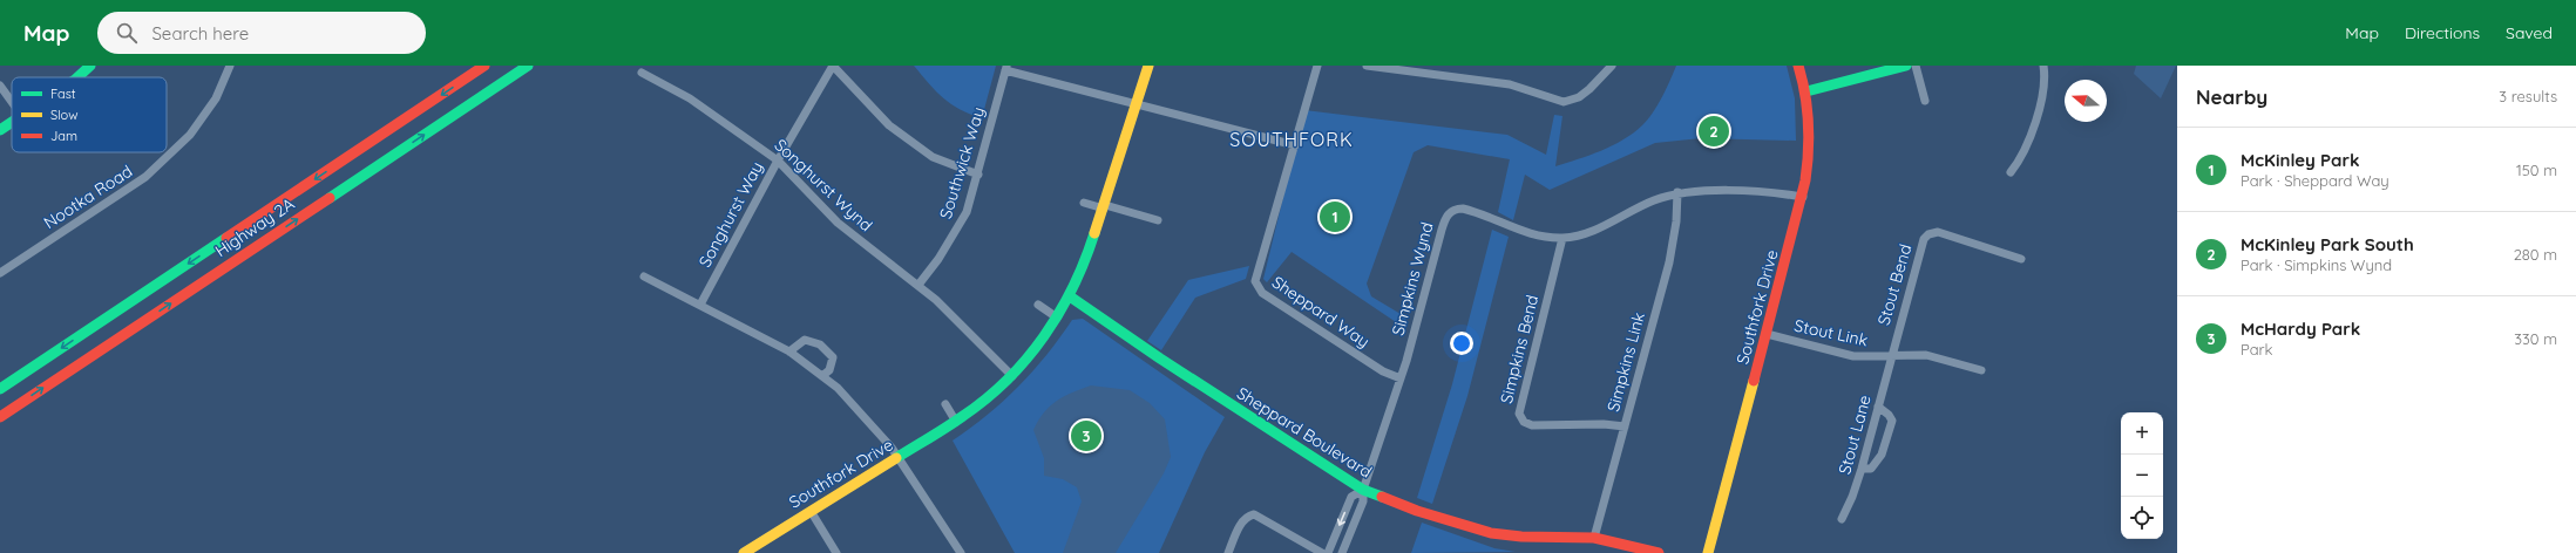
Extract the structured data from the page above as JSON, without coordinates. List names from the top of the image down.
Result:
{
  "streets": {
    "street": [
      "Southwick Way",
      "Songhurst Wynd",
      "Nootka Road",
      "Songhurst Way",
      "Highway 2A",
      "Simpkins Wynd",
      "Stout Bend",
      "Southfork Drive",
      "Sheppard Way",
      "Stout Link",
      "Simpkins Bend",
      "Simpkins Link",
      "Sheppard Boulevard",
      "Stout Lane"
    ]
  },
  "crossings": [
    ["Southwick Way", "Songhurst Wynd"],
    ["Songhurst Wynd", "Songhurst Way"],
    ["Songhurst Wynd", "Southfork Drive"],
    ["Simpkins Wynd", "Southfork Drive"],
    ["Simpkins Wynd", "Sheppard Way"],
    ["Simpkins Wynd", "Simpkins Bend"],
    ["Simpkins Wynd", "Simpkins Link"],
    ["Simpkins Wynd", "Sheppard Boulevard"],
    ["Stout Bend", "Stout Link"],
    ["Stout Bend", "Stout Lane"],
    ["Southfork Drive", "Stout Link"],
    ["Southfork Drive", "Sheppard Boulevard"],
    ["Stout Link", "Stout Lane"],
    ["Simpkins Bend", "Simpkins Link"],
    ["Simpkins Link", "Sheppard Boulevard"]
  ],
  "districts": ["SOUTHFORK"],
  "legend": ["Fast", "Slow", "Jam"],
  "north": "left",
  "page": {
    "header": "Map",
    "search": "Search here",
    "nav": ["Map", "Directions", "Saved"],
    "heading": ["Nearby", "3 results"],
    "pins": ["2", "1", "3"],
    "list": [
      {
        "mark": "1",
        "name": "McKinley Park",
        "note": "Park · Sheppard Way",
        "value": "150 m"
      },
      {
        "mark": "2",
        "name": "McKinley Park South",
        "note": "Park · Simpkins Wynd",
        "value": "280 m"
      },
      {
        "mark": "3",
        "name": "McHardy Park",
        "note": "Park",
        "value": "330 m"
      }
    ],
    "map_buttons": ["+", "−"]
  }
}
